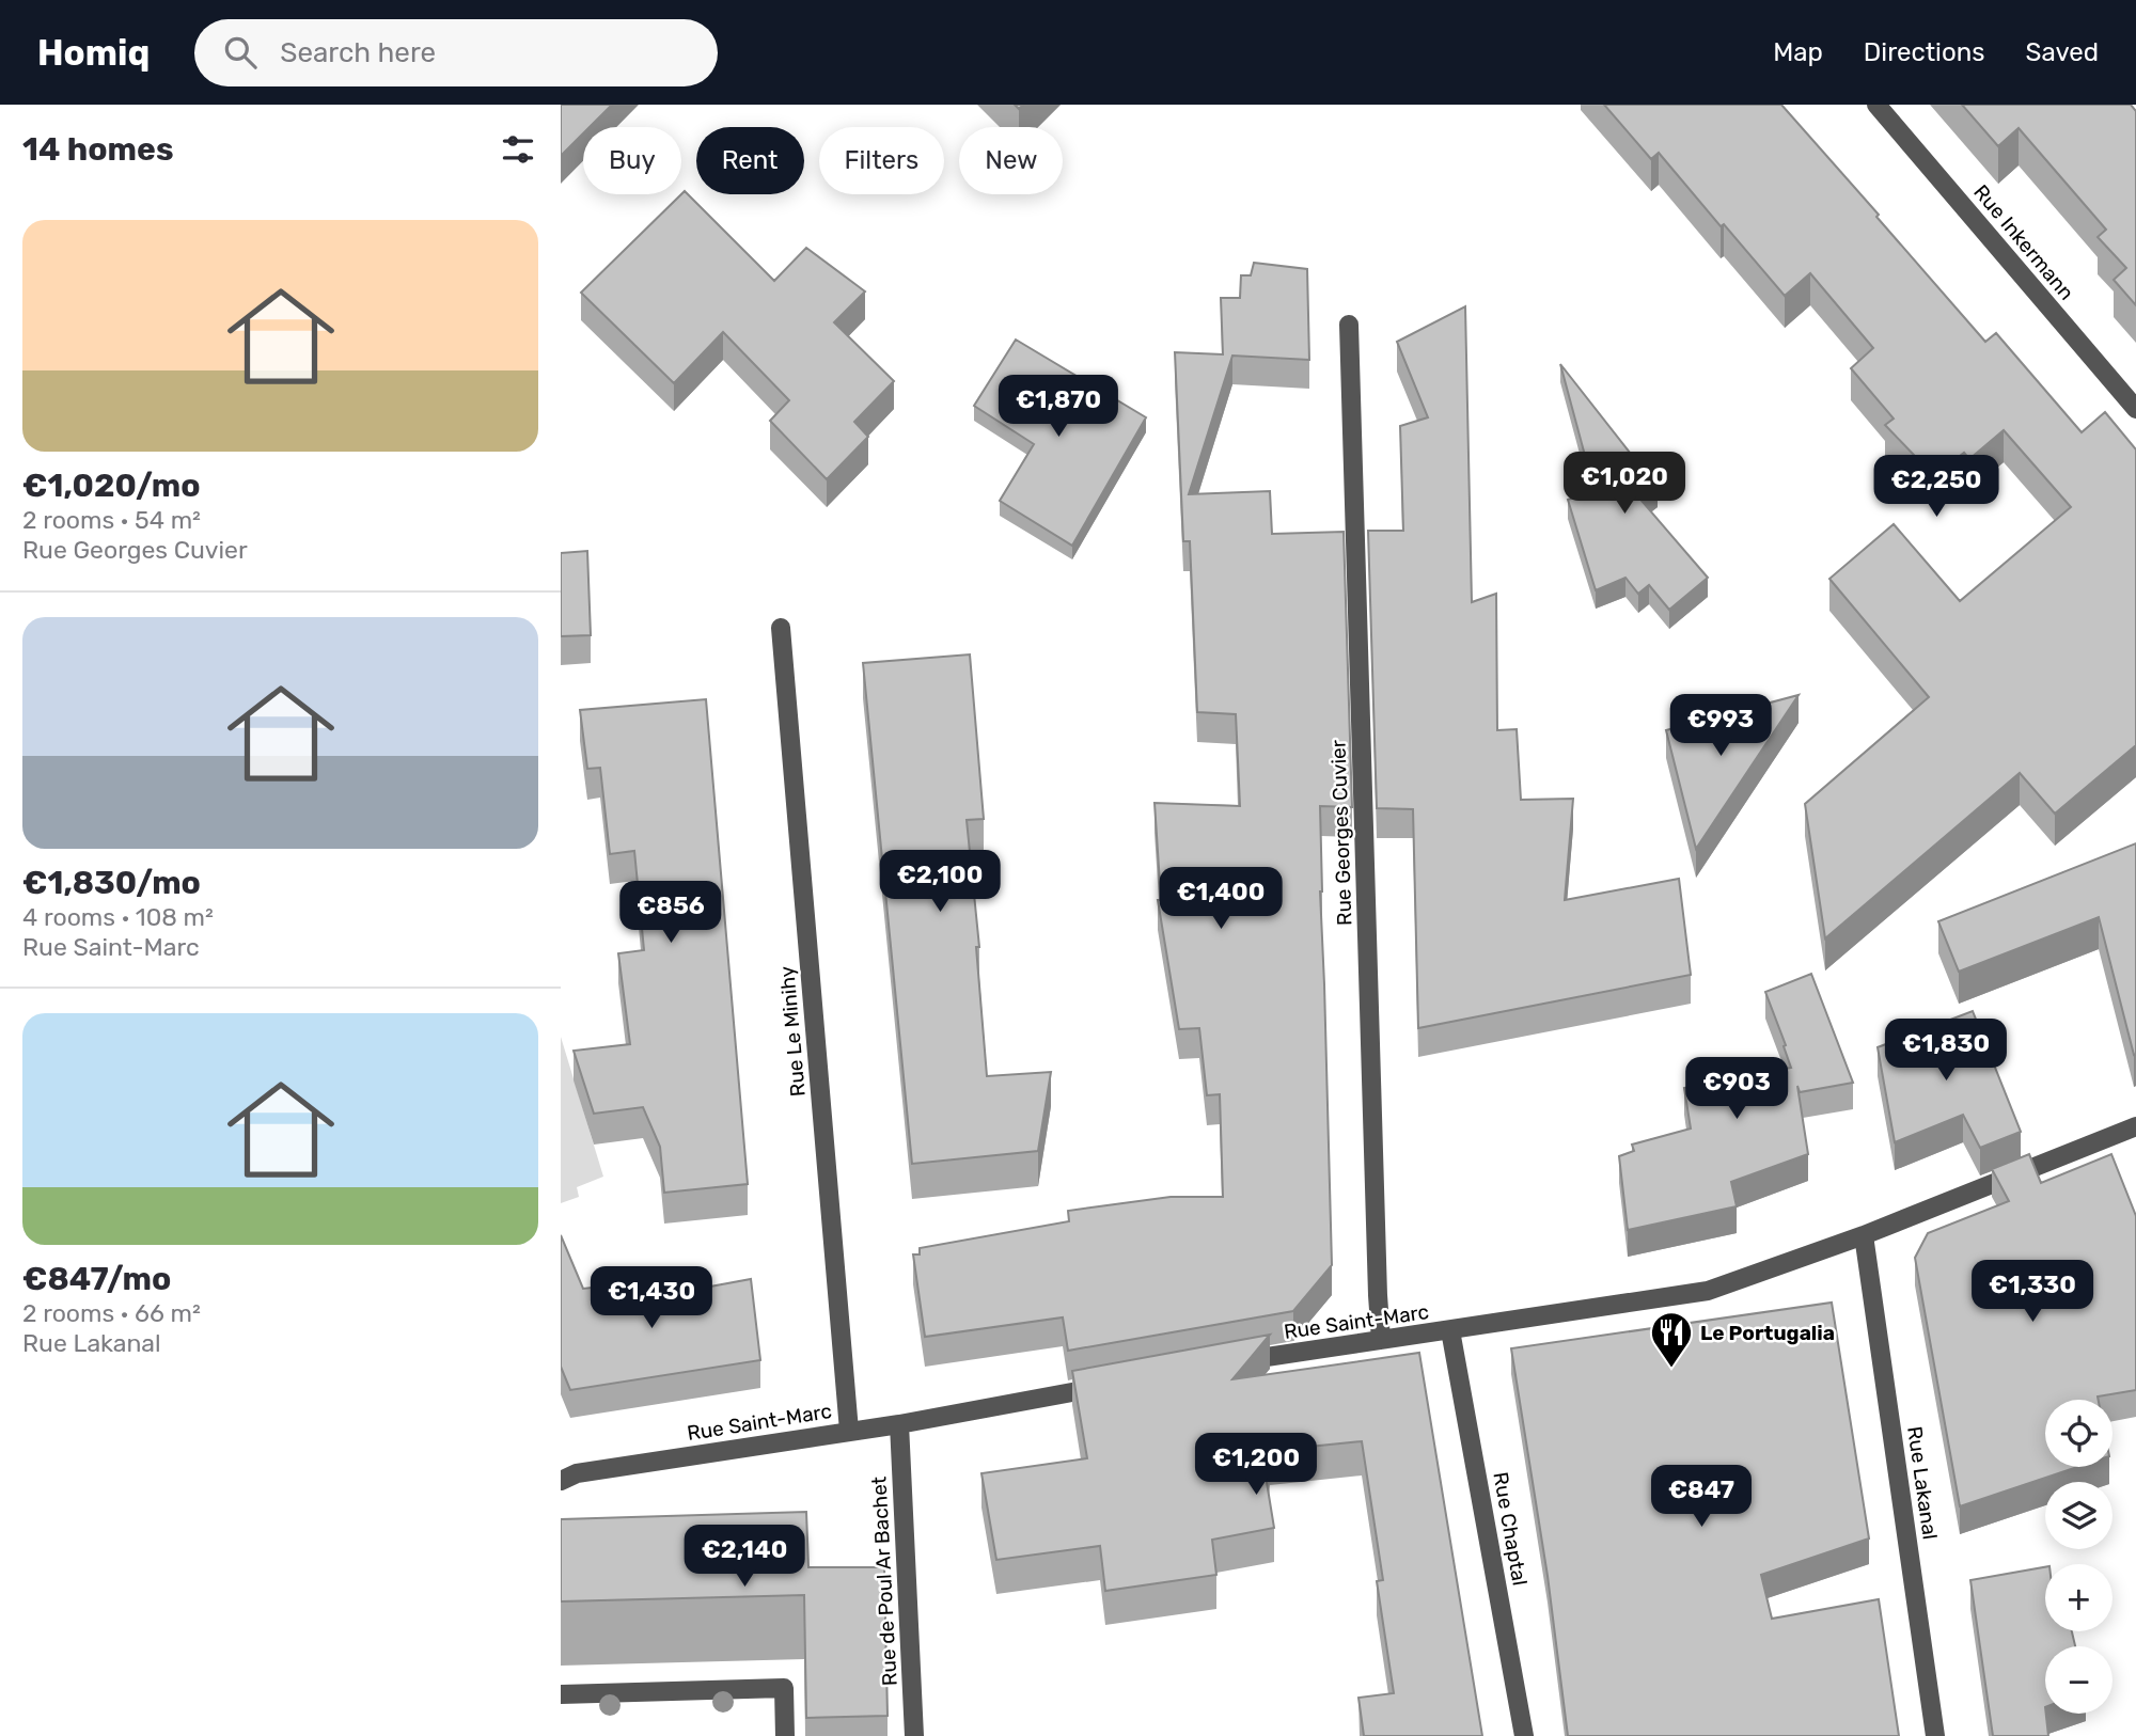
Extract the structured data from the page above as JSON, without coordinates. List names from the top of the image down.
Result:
{
  "streets": {
    "street": [
      "Rue Inkermann",
      "Rue Georges Cuvier",
      "Rue Le Minihy",
      "Rue Saint-Marc",
      "Rue Lakanal",
      "Rue Chaptal",
      "Rue de Poul Ar Bachet"
    ]
  },
  "crossings": [
    ["Rue Georges Cuvier", "Rue Saint-Marc"],
    ["Rue Le Minihy", "Rue Saint-Marc"],
    ["Rue Saint-Marc", "Rue Lakanal"],
    ["Rue Saint-Marc", "Rue Chaptal"],
    ["Rue Saint-Marc", "Rue de Poul Ar Bachet"]
  ],
  "places": {
    "restaurant": ["Le Portugalia"]
  },
  "page": {
    "header": "Homiq",
    "search": "Search here",
    "nav": ["Map", "Directions", "Saved"],
    "heading": "14 homes",
    "chip": [
      "Buy",
      "Rent",
      "Filters",
      "New"
    ],
    "list": [
      {
        "name": "€1,020/mo",
        "note": "2 rooms · 54 m² · Rue Georges Cuvier"
      },
      {
        "name": "€1,830/mo",
        "note": "4 rooms · 108 m² · Rue Saint-Marc"
      },
      {
        "name": "€847/mo",
        "note": "2 rooms · 66 m² · Rue Lakanal"
      }
    ],
    "price": [
      "€1,870",
      "€1,020",
      "€2,250",
      "€993",
      "€2,100",
      "€1,400",
      "€856",
      "€1,830",
      "€903",
      "€1,330",
      "€1,430",
      "€1,200",
      "€847",
      "€2,140"
    ],
    "map_buttons": ["+", "−"]
  }
}
